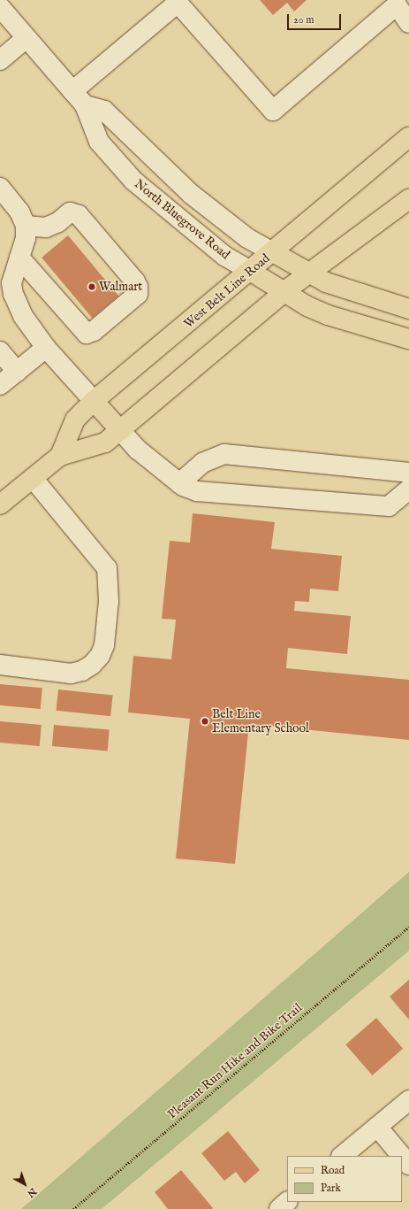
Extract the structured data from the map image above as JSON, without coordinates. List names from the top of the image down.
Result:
{
  "streets": {
    "main road": ["North Bluegrove Road", "West Belt Line Road"],
    "path": ["Pleasant Run Hike and Bike Trail"]
  },
  "crossings": [
    ["North Bluegrove Road", "West Belt Line Road"]
  ],
  "places": ["Walmart", "Belt Line Elementary School"],
  "legend": ["Road", "Park"],
  "scale_bar": "20 m",
  "north": "bottom right"
}
